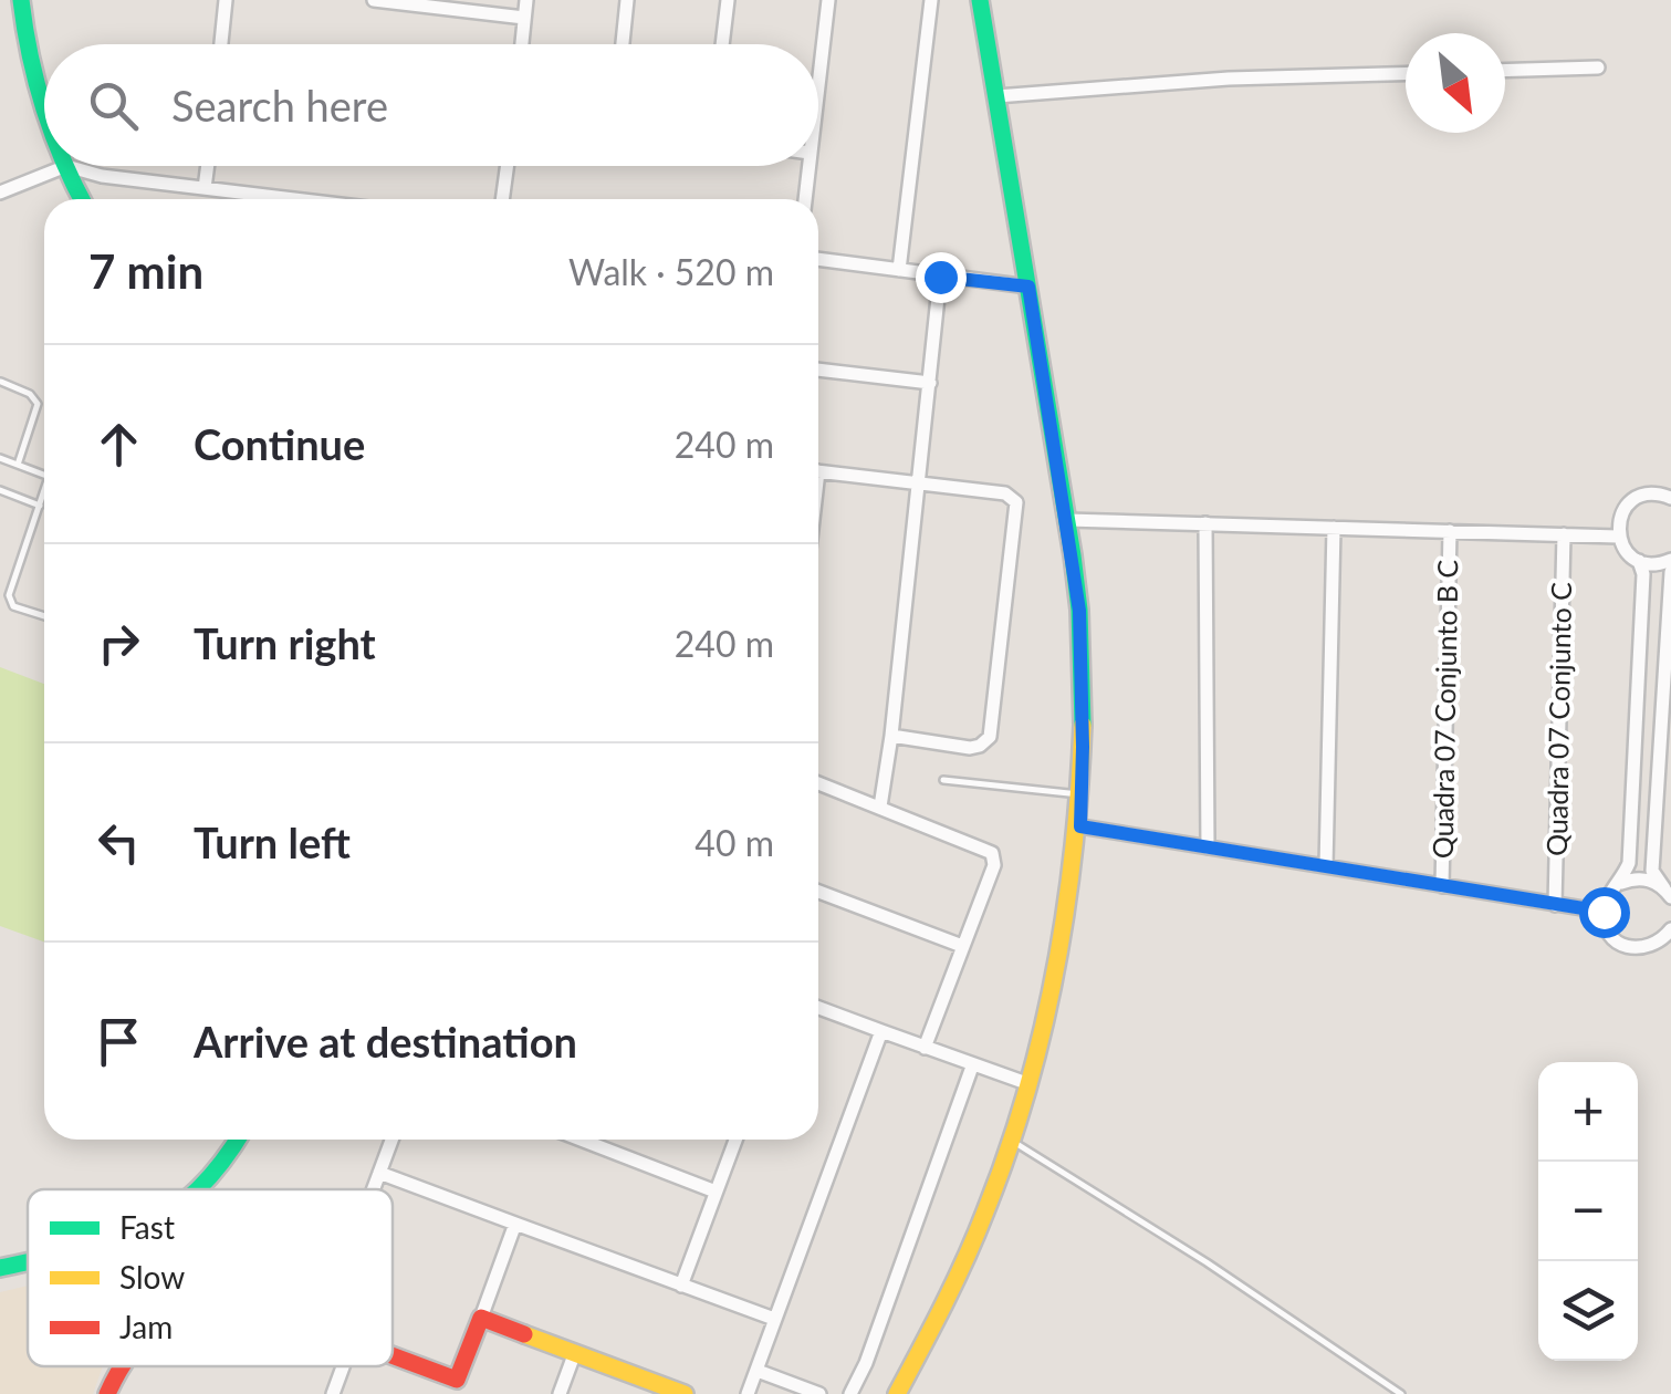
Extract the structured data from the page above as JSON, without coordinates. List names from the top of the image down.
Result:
{
  "streets": {
    "street": ["Quadra 07 Conjunto B C", "Quadra 07 Conjunto C"]
  },
  "legend": ["Fast", "Slow", "Jam"],
  "north": "bottom right",
  "page": {
    "search": "Search here",
    "heading": ["7 min", "Walk · 520 m"],
    "list": [
      ["Continue", "240 m"],
      ["Turn right", "240 m"],
      ["Turn left", "40 m"],
      "Arrive at destination"
    ],
    "map_buttons": ["+", "−"]
  }
}
